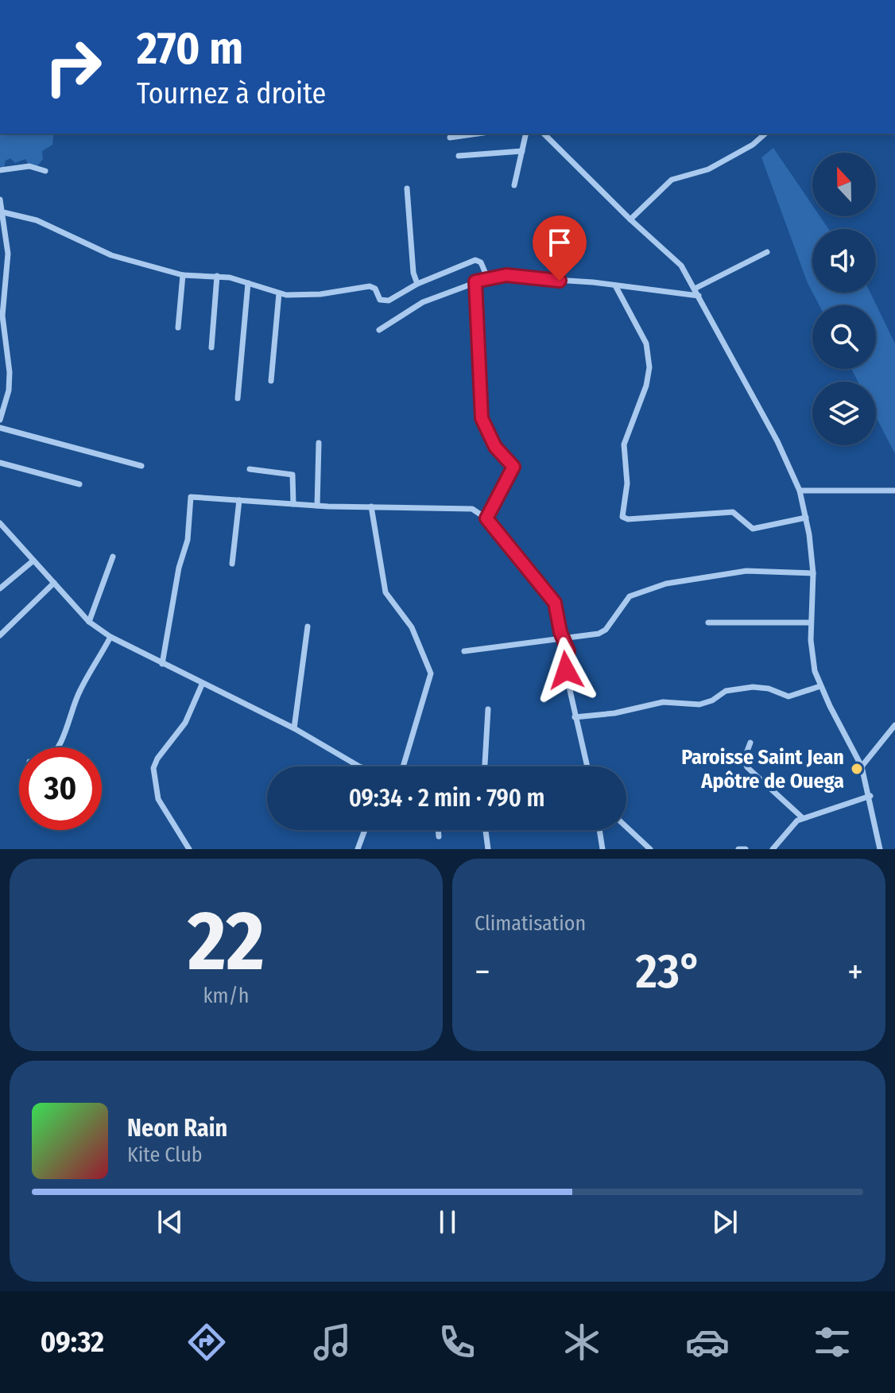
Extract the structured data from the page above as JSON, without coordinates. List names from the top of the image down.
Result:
{
  "places": ["Paroisse Saint Jean Apôtre de Ouega"],
  "north": "top",
  "page": {
    "turn": ["270 m", "Tournez à droite"],
    "limit": "30",
    "trip": "09:34 · 2 min · 790 m",
    "tile": [
      ["22", "km/h"],
      "Climatisation"
    ],
    "heat": ["−", "23°", "+"],
    "song": ["Neon Rain", "Kite Club"],
    "tabs": "09:32"
  }
}
